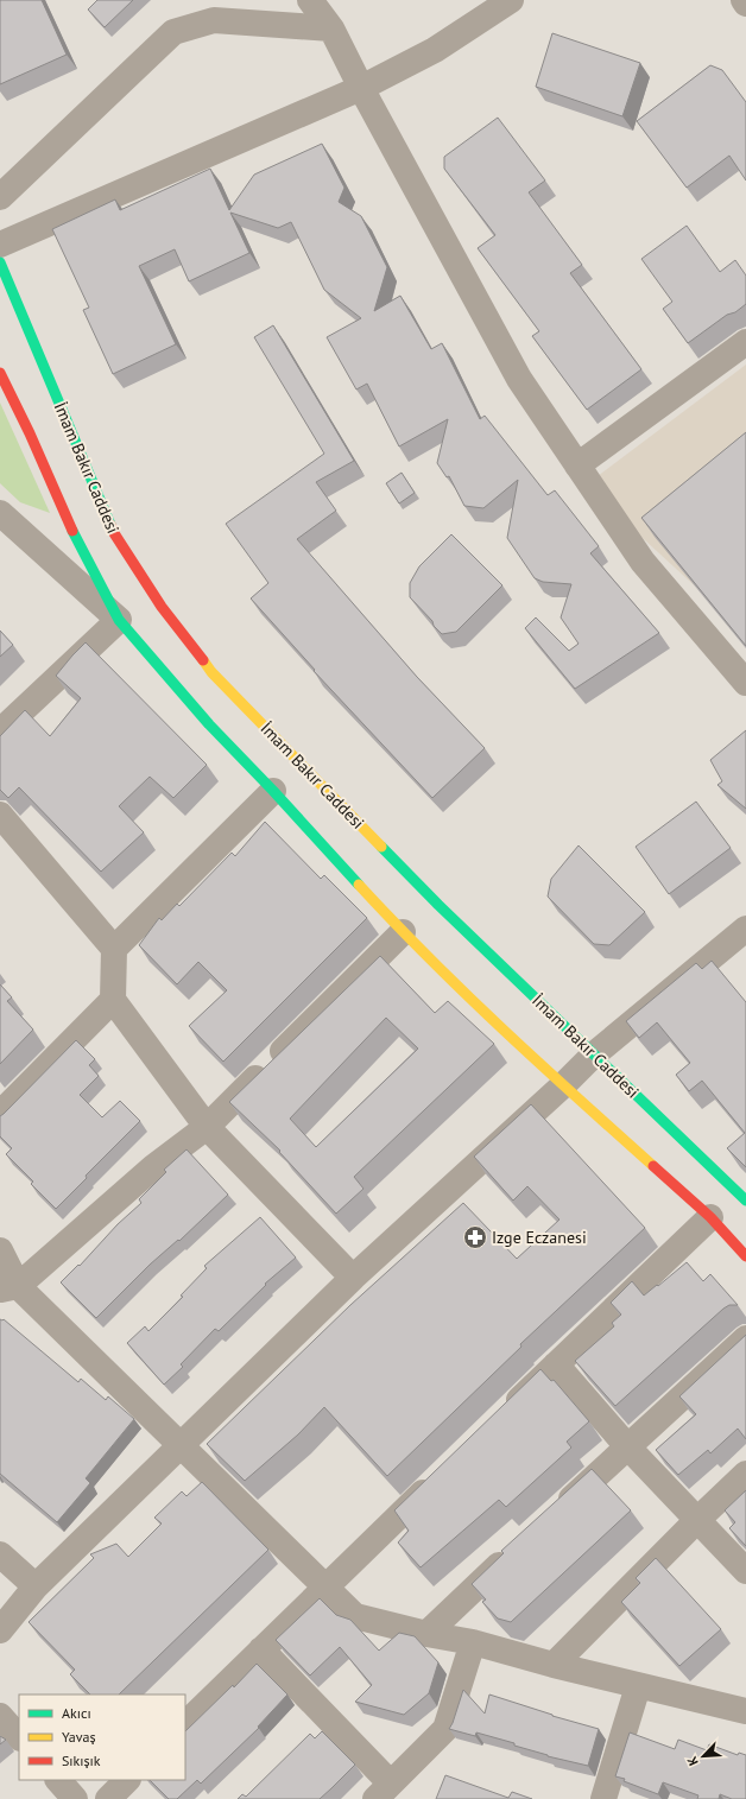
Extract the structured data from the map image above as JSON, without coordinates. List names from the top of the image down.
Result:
{
  "streets": {
    "main road": ["İmam Bakır Caddesi"]
  },
  "places": {
    "pharmacy": ["Izge Eczanesi"]
  },
  "legend": ["Akıcı", "Yavaş", "Sıkışık"],
  "north": "bottom left"
}
